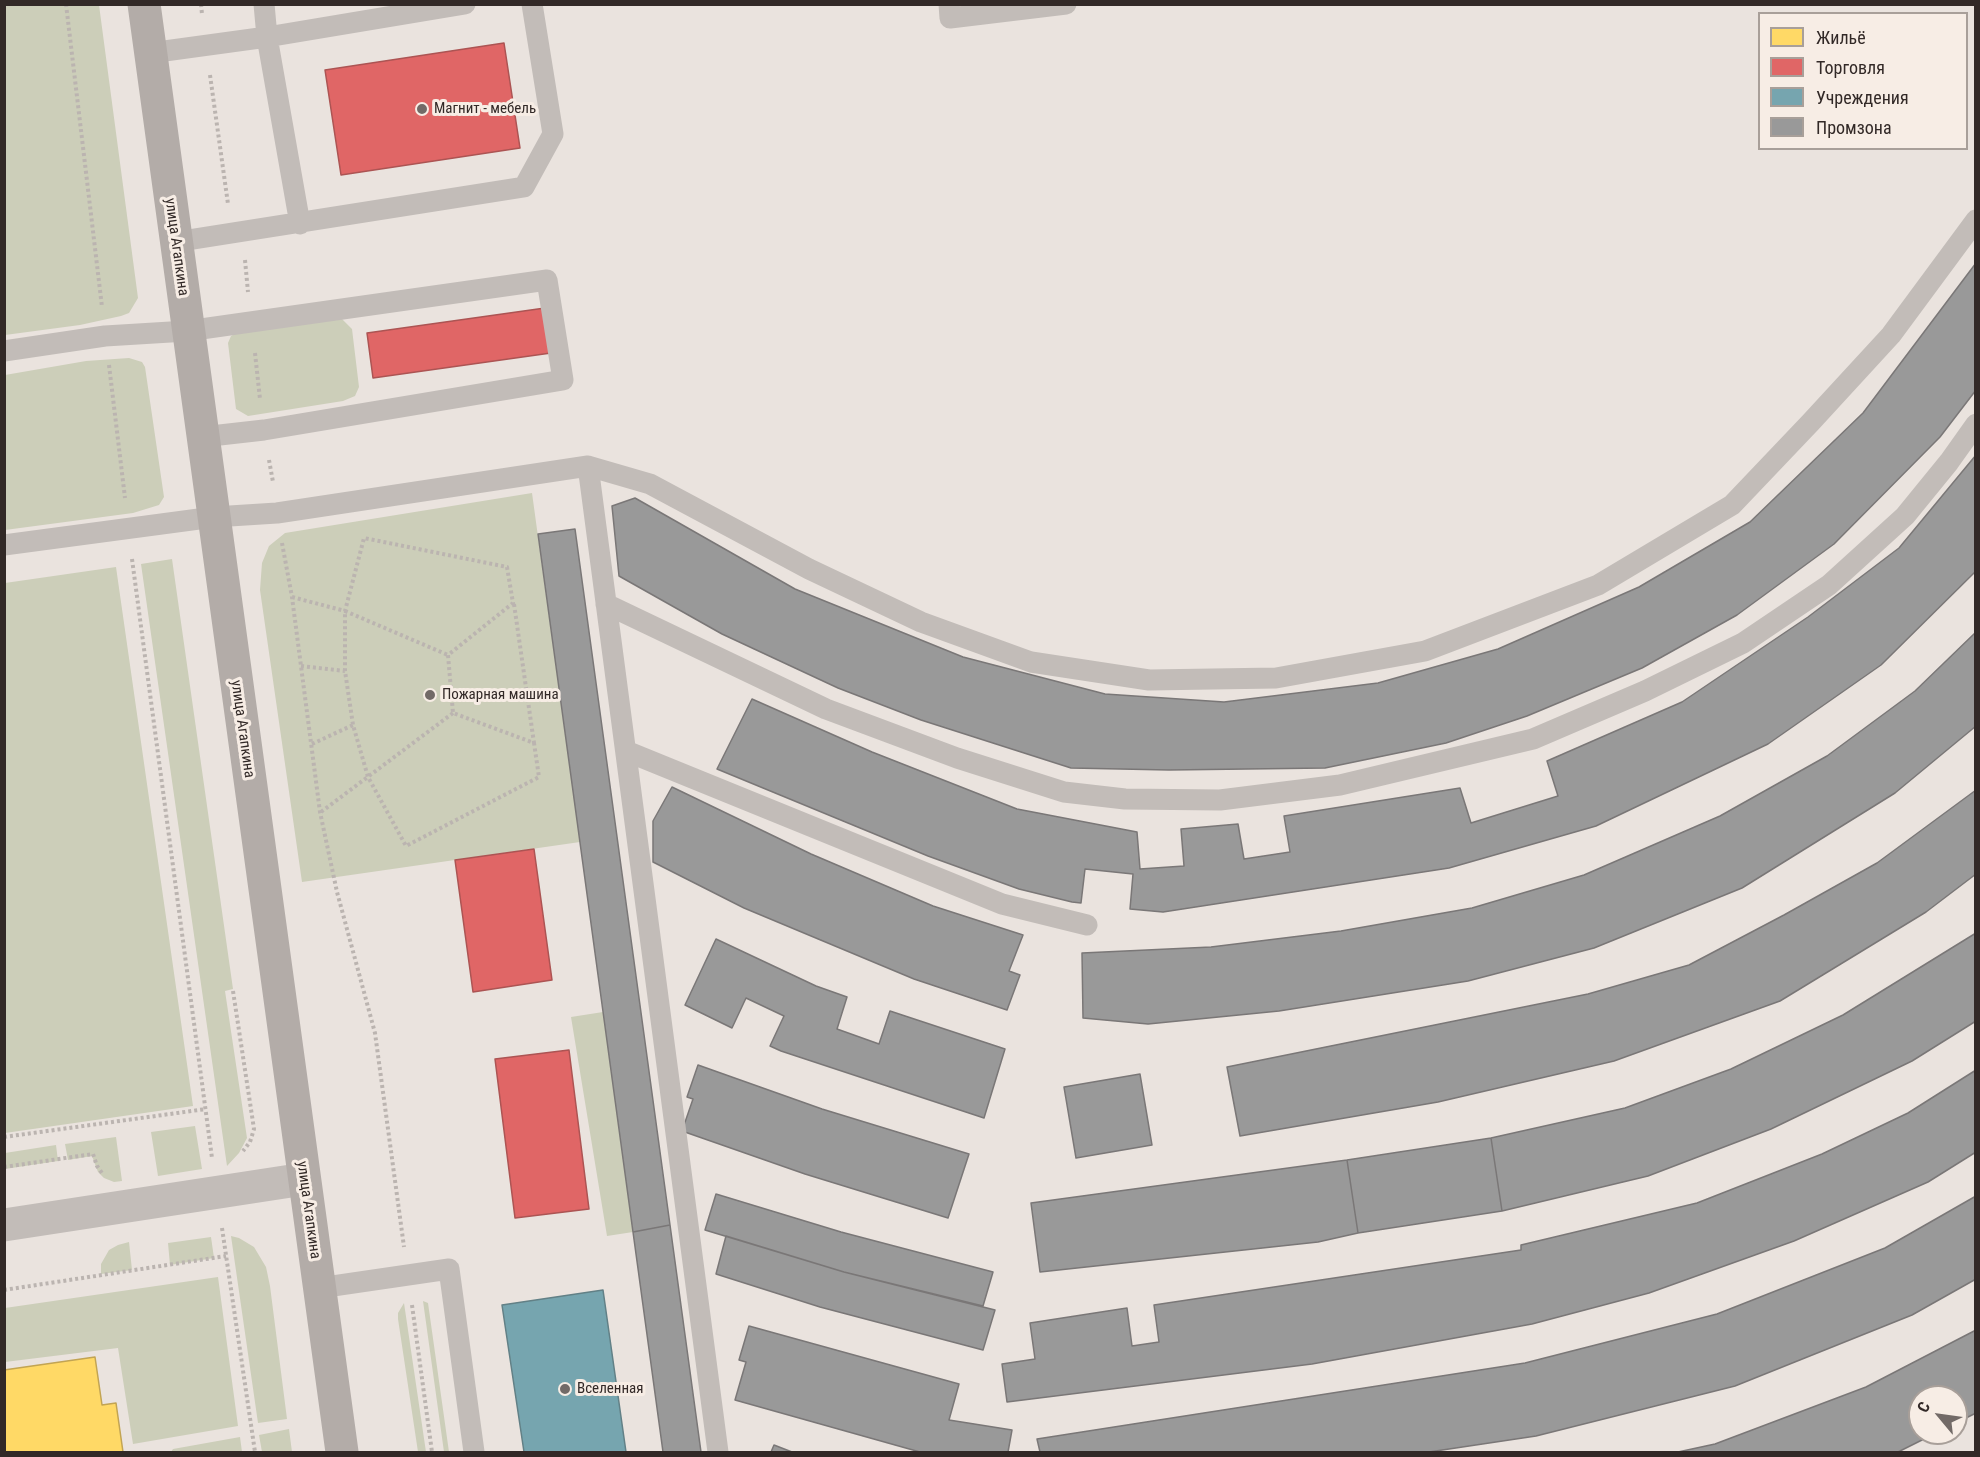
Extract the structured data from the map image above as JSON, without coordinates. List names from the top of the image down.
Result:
{
  "streets": {
    "main road": ["улица Агапкина"]
  },
  "places": ["Магнит - мебель", "Пожарная машина", "Вселенная"],
  "legend": [
    "Жильё",
    "Торговля",
    "Учреждения",
    "Промзона"
  ],
  "north": "top left"
}
